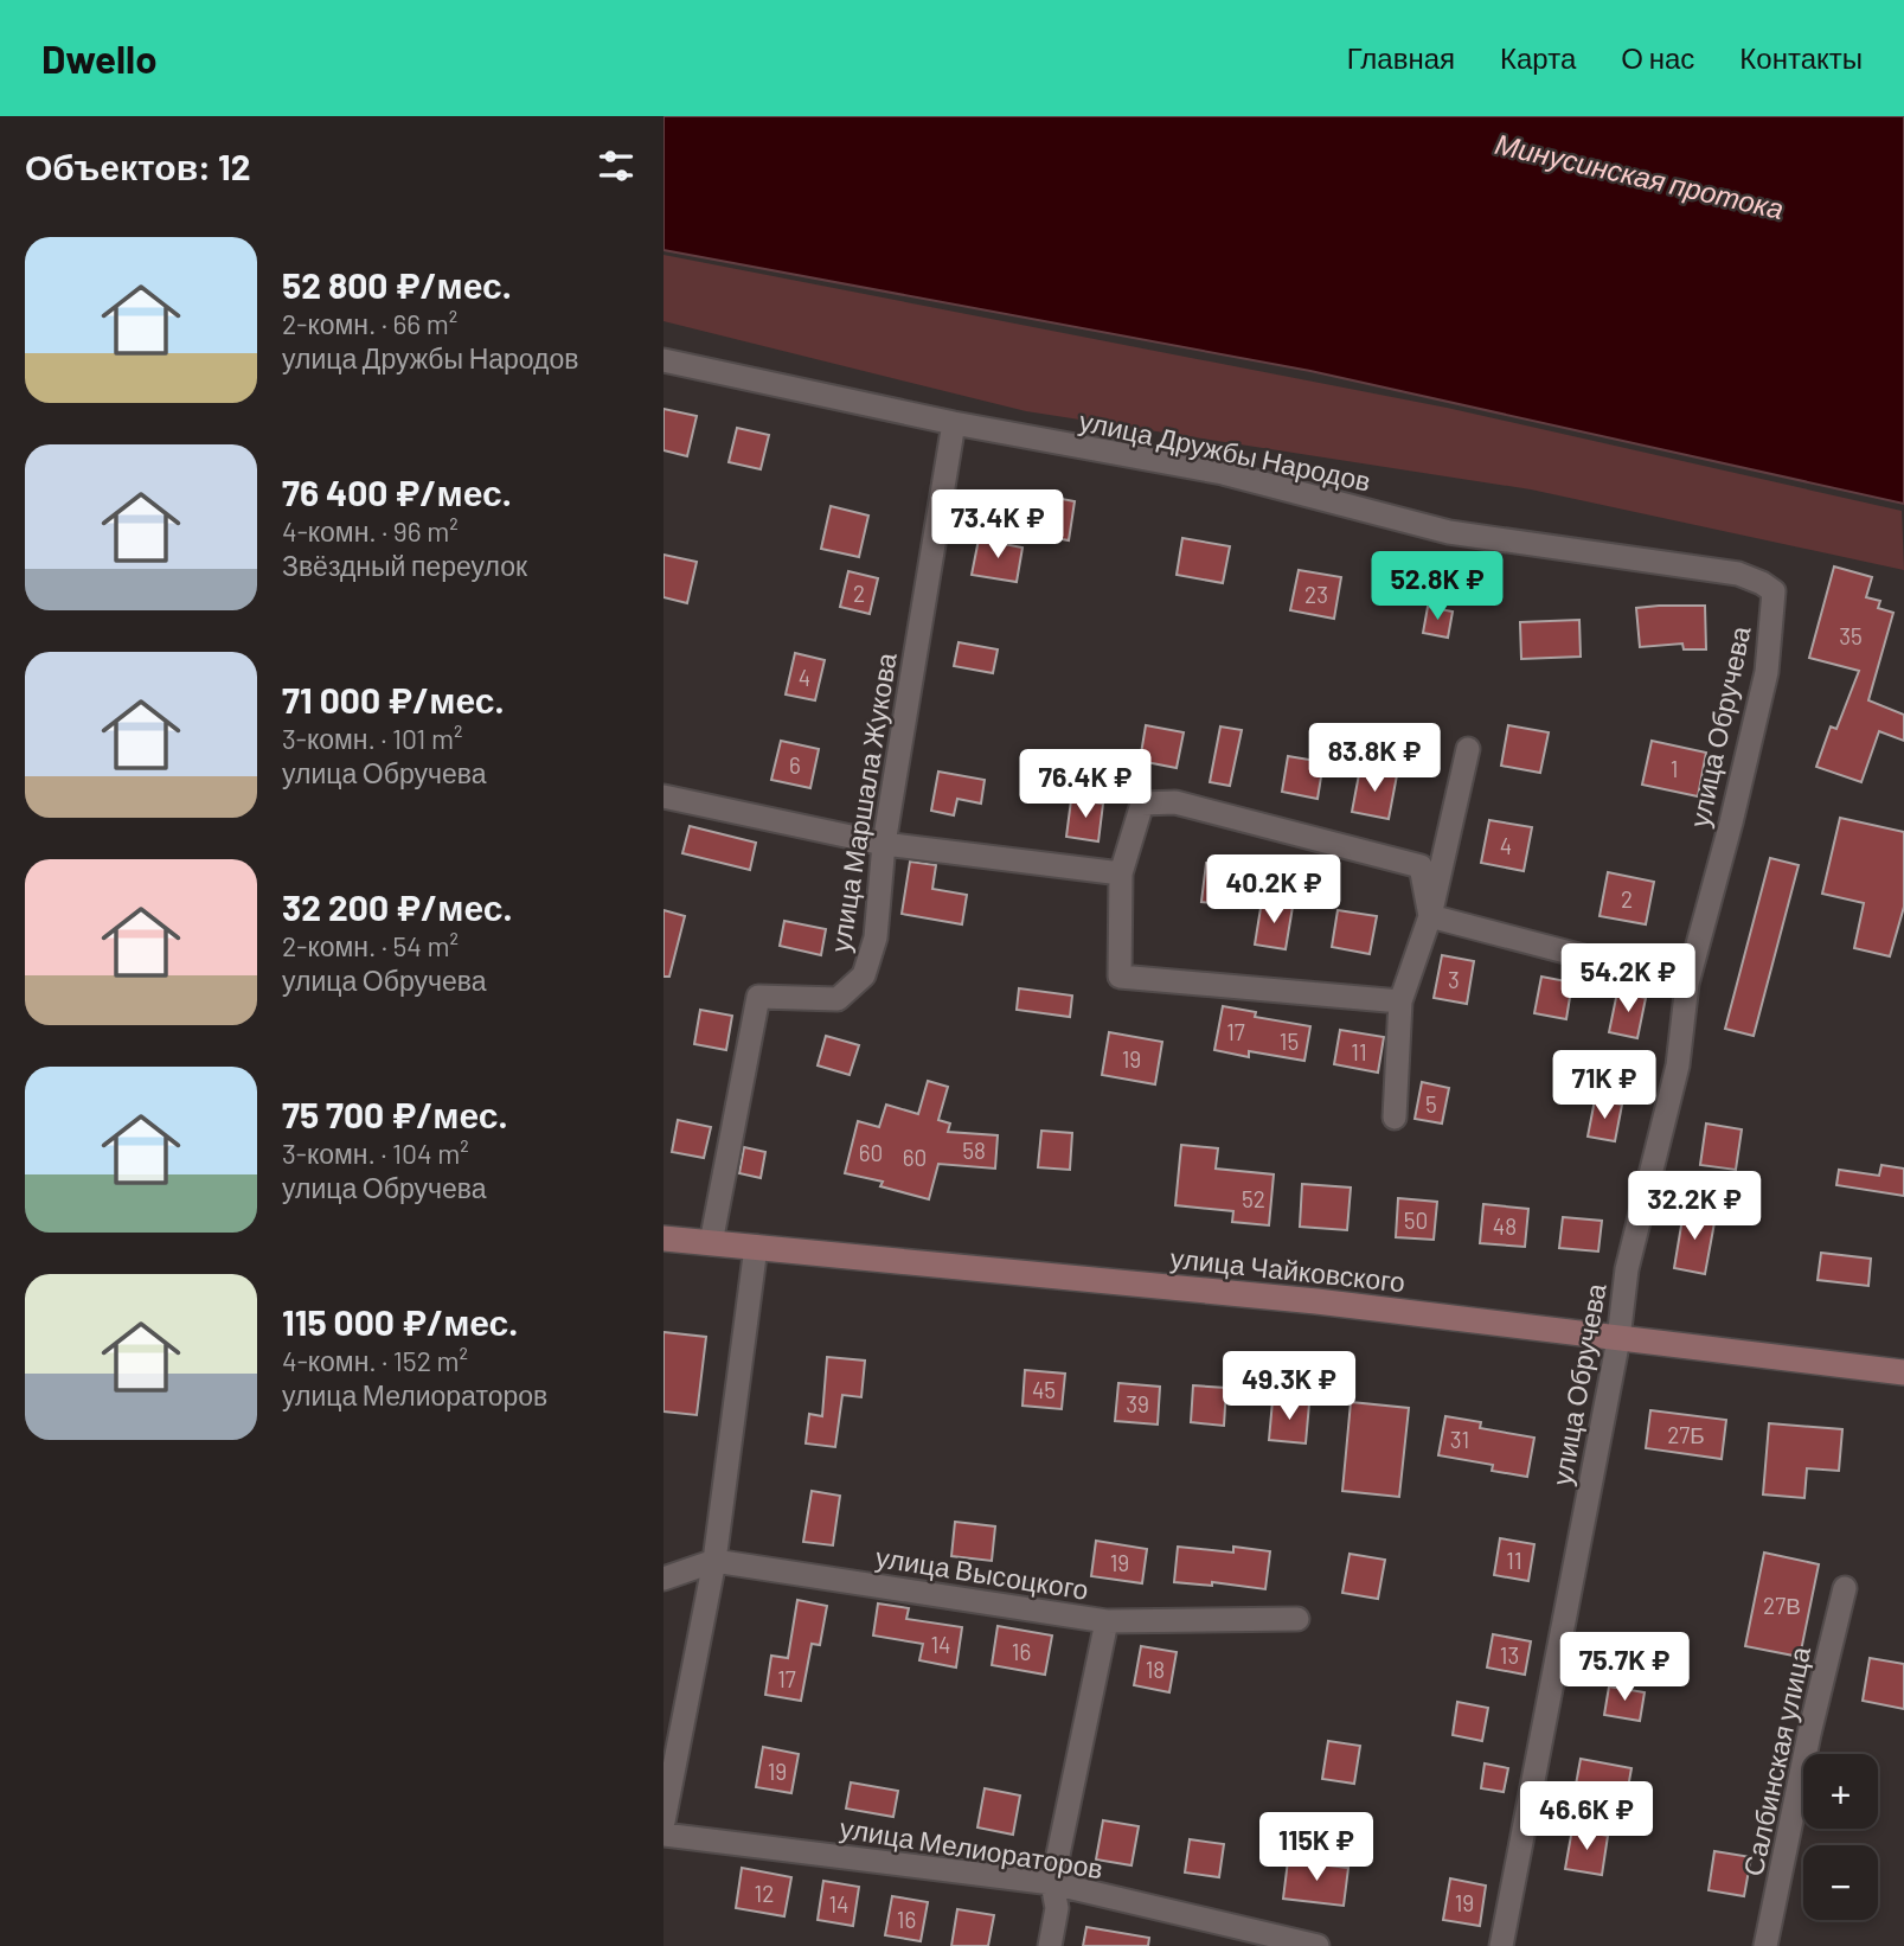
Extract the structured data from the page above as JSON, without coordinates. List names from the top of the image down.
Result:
{
  "streets": {
    "main road": ["улица Чайковского"],
    "street": [
      "улица Дружбы Народов",
      "улица Обручева",
      "улица Маршала Жукова",
      "улица Высоцкого",
      "Салбинская улица",
      "улица Мелиораторов"
    ]
  },
  "crossings": [
    ["улица Дружбы Народов", "улица Обручева"],
    ["улица Дружбы Народов", "улица Маршала Жукова"],
    ["улица Обручева", "улица Чайковского"],
    ["улица Маршала Жукова", "улица Чайковского"]
  ],
  "water": ["Минусинская протока"],
  "house_numbers": [
    "2",
    "23",
    "35",
    "4",
    "6",
    "1",
    "4",
    "2",
    "3",
    "17",
    "15",
    "11",
    "19",
    "5",
    "58",
    "60",
    "60",
    "52",
    "50",
    "48",
    "45",
    "39",
    "27Б",
    "31",
    "11",
    "19",
    "27В",
    "14",
    "16",
    "13",
    "18",
    "17",
    "19",
    "12",
    "19",
    "14",
    "16"
  ],
  "page": {
    "header": "Dwello",
    "nav": [
      "Главная",
      "Карта",
      "О нас",
      "Контакты"
    ],
    "heading": "Объектов: 12",
    "list": [
      {
        "name": "52 800 ₽/мес.",
        "note": "2-комн. · 66 m² · улица Дружбы Народов"
      },
      {
        "name": "76 400 ₽/мес.",
        "note": "4-комн. · 96 m² · Звёздный переулок"
      },
      {
        "name": "71 000 ₽/мес.",
        "note": "3-комн. · 101 m² · улица Обручева"
      },
      {
        "name": "32 200 ₽/мес.",
        "note": "2-комн. · 54 m² · улица Обручева"
      },
      {
        "name": "75 700 ₽/мес.",
        "note": "3-комн. · 104 m² · улица Обручева"
      },
      {
        "name": "115 000 ₽/мес.",
        "note": "4-комн. · 152 m² · улица Мелиораторов"
      }
    ],
    "price": [
      "73.4K ₽",
      "52.8K ₽",
      "83.8K ₽",
      "76.4K ₽",
      "40.2K ₽",
      "54.2K ₽",
      "71K ₽",
      "32.2K ₽",
      "49.3K ₽",
      "75.7K ₽",
      "46.6K ₽",
      "115K ₽"
    ],
    "map_buttons": ["+", "−"]
  }
}
